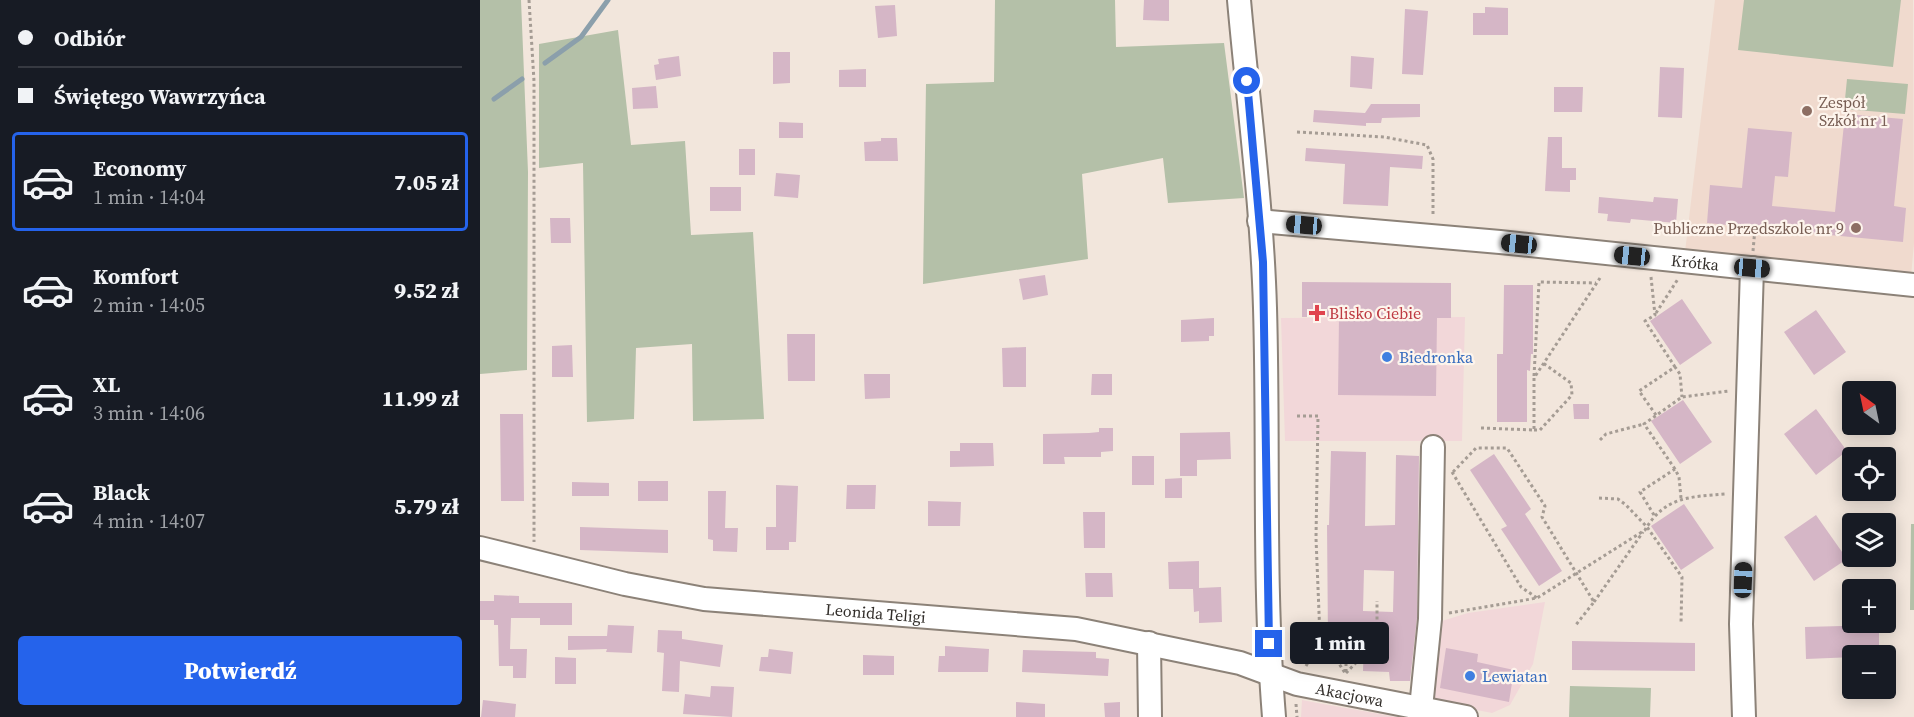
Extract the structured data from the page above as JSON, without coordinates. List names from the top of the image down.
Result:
{
  "streets": {
    "street": ["Krótka", "Leonida Teligi", "Akacjowa"]
  },
  "crossings": [
    ["Leonida Teligi", "Akacjowa"]
  ],
  "places": {
    "other": [
      "Zespół Szkół nr 1",
      "Publiczne Przedszkole nr 9",
      "Biedronka",
      "Lewiatan"
    ],
    "health": ["Blisko Ciebie"]
  },
  "north": "top left",
  "page": {
    "banner": ["Odbiór", "Świętego Wawrzyńca"],
    "list": [
      {
        "name": "Economy",
        "note": "1 min · 14:04",
        "value": "7.05 zł"
      },
      {
        "name": "Komfort",
        "note": "2 min · 14:05",
        "value": "9.52 zł"
      },
      {
        "name": "XL",
        "note": "3 min · 14:06",
        "value": "11.99 zł"
      },
      {
        "name": "Black",
        "note": "4 min · 14:07",
        "value": "5.79 zł"
      }
    ],
    "map_buttons": ["+", "−"],
    "bubble": "1 min",
    "buttons": "Potwierdź"
  }
}
